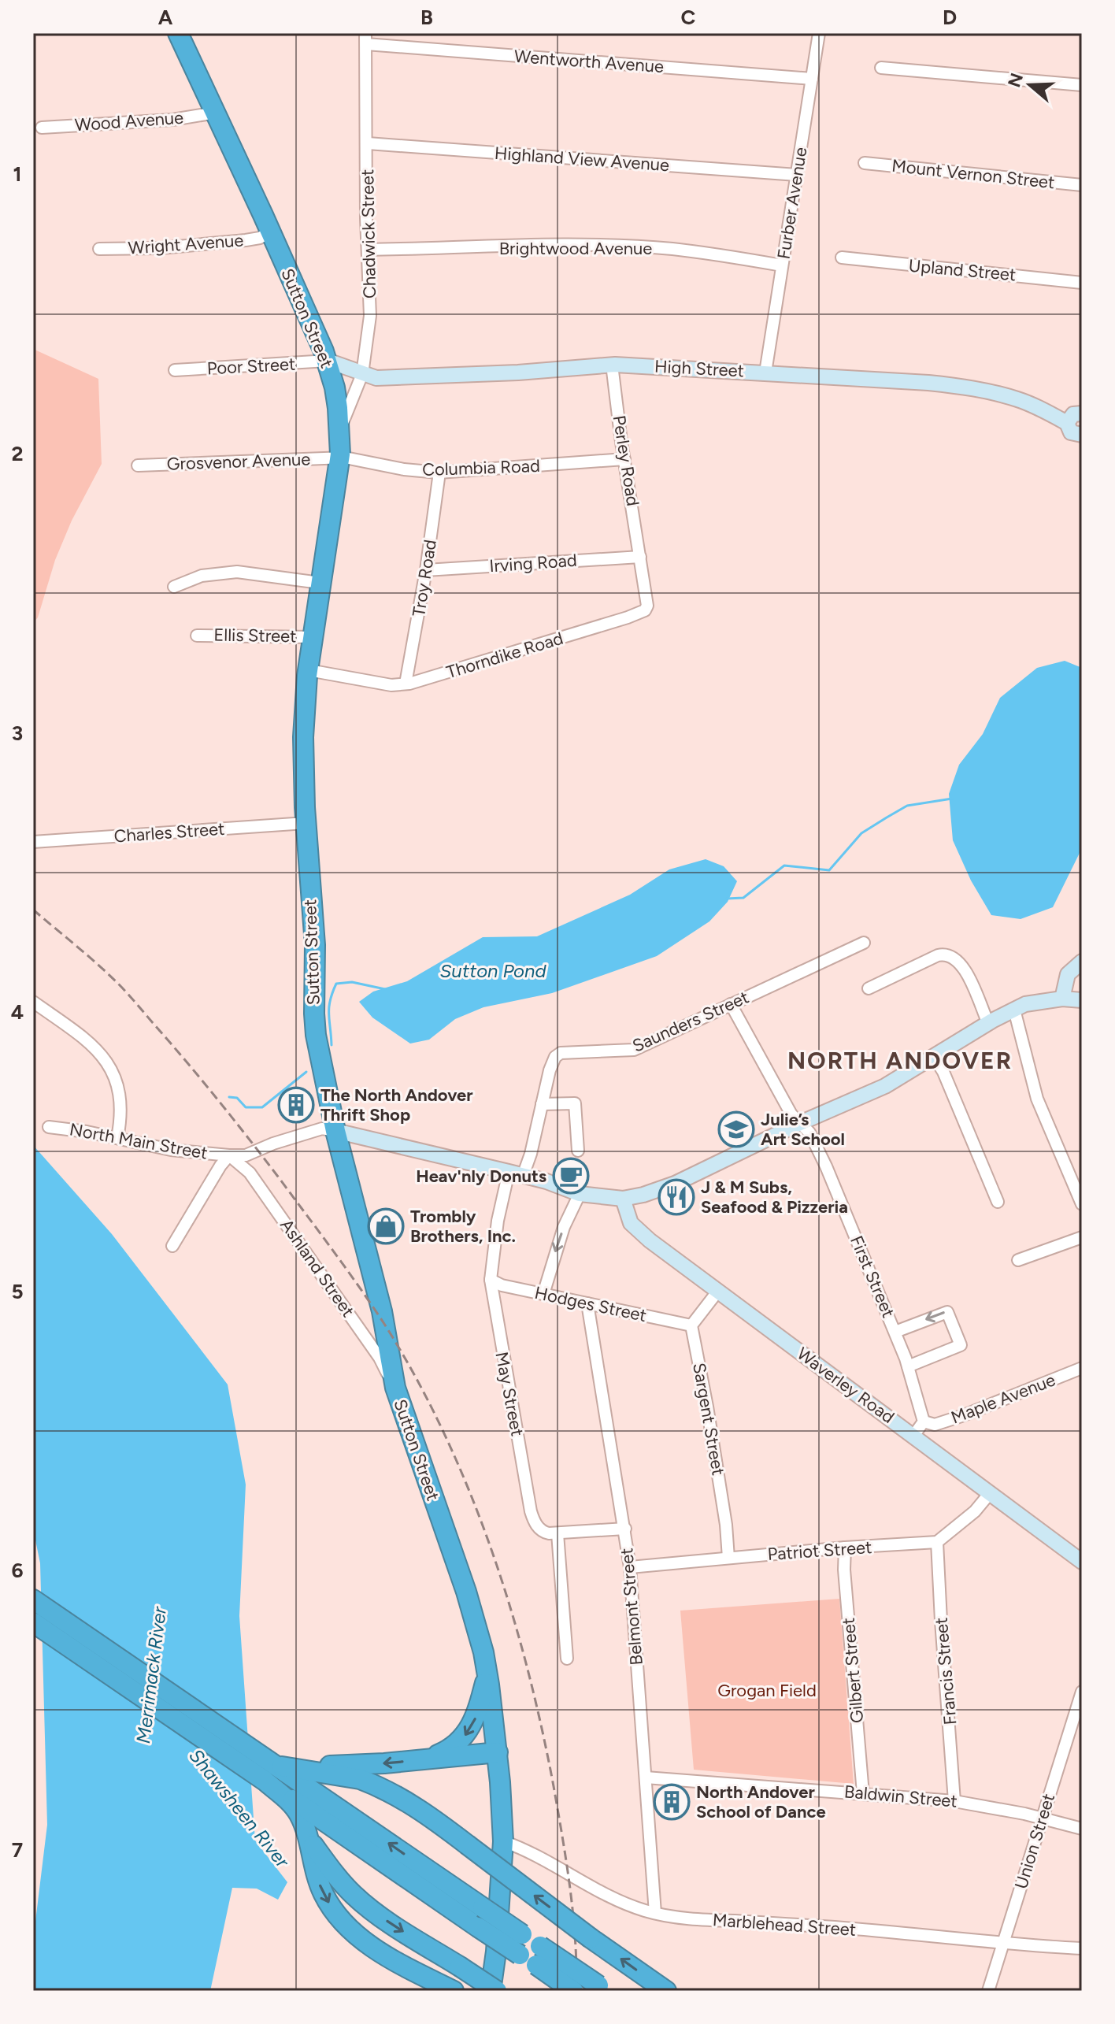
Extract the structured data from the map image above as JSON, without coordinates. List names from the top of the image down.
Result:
{
  "streets": {
    "highway": ["Sutton Street"],
    "street": [
      "Wentworth Avenue",
      "Wood Avenue",
      "Highland View Avenue",
      "Mount Vernon Street",
      "Furber Avenue",
      "Chadwick Street",
      "Wright Avenue",
      "Brightwood Avenue",
      "Upland Street",
      "Poor Street",
      "High Street",
      "Perley Road",
      "Grosvenor Avenue",
      "Columbia Road",
      "Irving Road",
      "Troy Road",
      "Ellis Street",
      "Thorndike Road",
      "Charles Street",
      "Saunders Street",
      "North Main Street",
      "Ashland Street",
      "First Street",
      "Hodges Street",
      "Waverley Road",
      "May Street",
      "Maple Avenue",
      "Sargent Street",
      "Patriot Street",
      "Belmont Street",
      "Gilbert Street",
      "Francis Street",
      "Baldwin Street",
      "Union Street",
      "Marblehead Street"
    ]
  },
  "crossings": [
    ["Wentworth Avenue", "Furber Avenue"],
    ["Wentworth Avenue", "Chadwick Street"],
    ["Wood Avenue", "Sutton Street"],
    ["Highland View Avenue", "Furber Avenue"],
    ["Highland View Avenue", "Chadwick Street"],
    ["Furber Avenue", "Brightwood Avenue"],
    ["Furber Avenue", "High Street"],
    ["Chadwick Street", "Brightwood Avenue"],
    ["Chadwick Street", "Sutton Street"],
    ["Chadwick Street", "High Street"],
    ["Wright Avenue", "Sutton Street"],
    ["Sutton Street", "Poor Street"],
    ["Sutton Street", "High Street"],
    ["Sutton Street", "Grosvenor Avenue"],
    ["Sutton Street", "Columbia Road"],
    ["Sutton Street", "Ellis Street"],
    ["Sutton Street", "Thorndike Road"],
    ["Sutton Street", "Charles Street"],
    ["Sutton Street", "North Main Street"],
    ["Sutton Street", "Ashland Street"],
    ["Sutton Street", "Marblehead Street"],
    ["Poor Street", "High Street"],
    ["High Street", "Perley Road"],
    ["Perley Road", "Columbia Road"],
    ["Perley Road", "Irving Road"],
    ["Perley Road", "Thorndike Road"],
    ["Grosvenor Avenue", "Columbia Road"],
    ["Columbia Road", "Troy Road"],
    ["Irving Road", "Troy Road"],
    ["Irving Road", "Thorndike Road"],
    ["Troy Road", "Thorndike Road"],
    ["Saunders Street", "First Street"],
    ["Saunders Street", "May Street"],
    ["North Main Street", "Ashland Street"],
    ["First Street", "Maple Avenue"],
    ["Hodges Street", "May Street"],
    ["Hodges Street", "Sargent Street"],
    ["Hodges Street", "Belmont Street"],
    ["Sargent Street", "Patriot Street"],
    ["Patriot Street", "Belmont Street"],
    ["Patriot Street", "Gilbert Street"],
    ["Patriot Street", "Francis Street"],
    ["Belmont Street", "Baldwin Street"],
    ["Belmont Street", "Marblehead Street"],
    ["Gilbert Street", "Baldwin Street"],
    ["Francis Street", "Baldwin Street"],
    ["Baldwin Street", "Union Street"],
    ["Union Street", "Marblehead Street"]
  ],
  "districts": ["NORTH ANDOVER"],
  "water": ["Sutton Pond", "Merrimack River", "Shawsheen River"],
  "parks": ["Grogan Field"],
  "places": {
    "building": ["The North Andover Thrift Shop", "North Andover School of Dance"],
    "school or university": ["Julie’s Art School"],
    "cafe": ["Heav'nly Donuts"],
    "restaurant": ["J & M Subs, Seafood & Pizzeria"],
    "shop": ["Trombly Brothers, Inc."]
  },
  "north": "left",
  "grid": {
    "columns": [
      "A",
      "B",
      "C",
      "D"
    ],
    "rows": [
      "1",
      "2",
      "3",
      "4",
      "5",
      "6",
      "7"
    ]
  }
}
